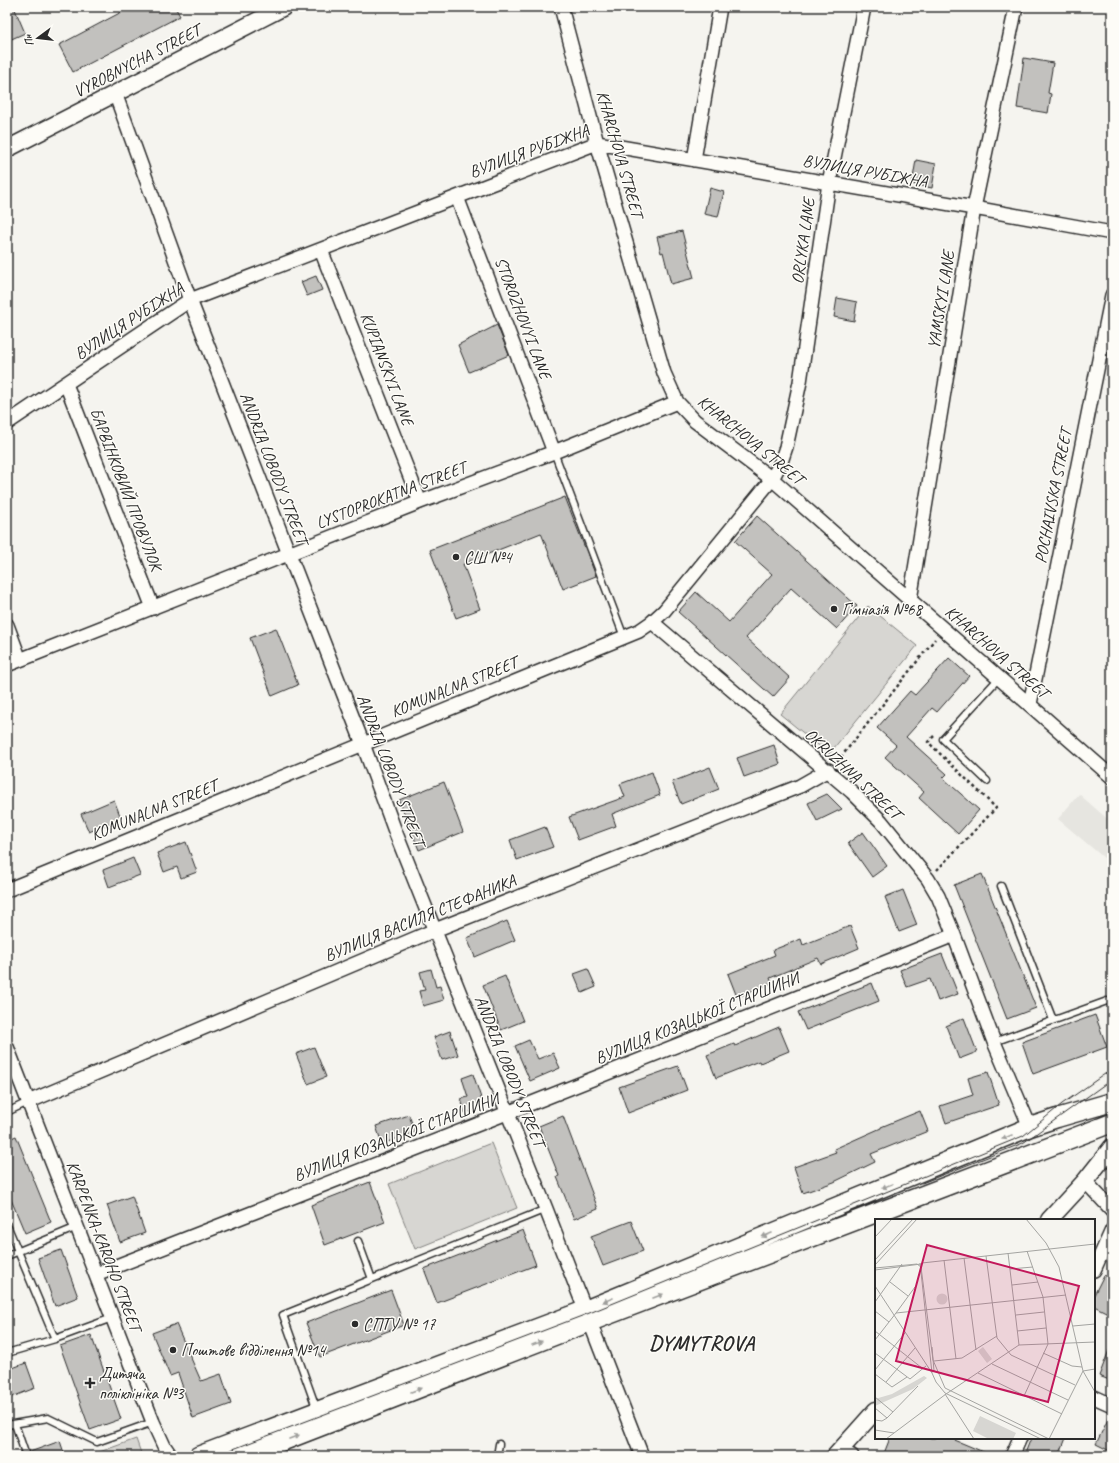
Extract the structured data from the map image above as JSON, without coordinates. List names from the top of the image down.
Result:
{
  "streets": {
    "street": [
      "VYROBNYCHA STREET",
      "ВУЛИЦЯ РУБІЖНА",
      "KHARCHOVA STREET",
      "ORLYKA LANE",
      "YAMSKYI LANE",
      "STOROZHOVYI LANE",
      "KUPIANSKYI LANE",
      "ANDRIA LOBODY STREET",
      "БАРВІНКОВИЙ ПРОВУЛОК",
      "LYSTOPROKATNA STREET",
      "POCHAIVSKA STREET",
      "KOMUNALNA STREET",
      "OKRUZHNA STREET",
      "ВУЛИЦЯ ВАСИЛЯ СТЕФАНИКА",
      "ВУЛИЦЯ КОЗАЦЬКОЇ СТАРШИНИ",
      "KARPENKA-KAROHO STREET"
    ]
  },
  "crossings": [
    ["VYROBNYCHA STREET", "ANDRIA LOBODY STREET"],
    ["ВУЛИЦЯ РУБІЖНА", "KHARCHOVA STREET"],
    ["ВУЛИЦЯ РУБІЖНА", "ORLYKA LANE"],
    ["ВУЛИЦЯ РУБІЖНА", "YAMSKYI LANE"],
    ["ВУЛИЦЯ РУБІЖНА", "STOROZHOVYI LANE"],
    ["ВУЛИЦЯ РУБІЖНА", "KUPIANSKYI LANE"],
    ["ВУЛИЦЯ РУБІЖНА", "ANDRIA LOBODY STREET"],
    ["ВУЛИЦЯ РУБІЖНА", "БАРВІНКОВИЙ ПРОВУЛОК"],
    ["KHARCHOVA STREET", "ORLYKA LANE"],
    ["KHARCHOVA STREET", "YAMSKYI LANE"],
    ["KHARCHOVA STREET", "LYSTOPROKATNA STREET"],
    ["KHARCHOVA STREET", "POCHAIVSKA STREET"],
    ["KHARCHOVA STREET", "KOMUNALNA STREET"],
    ["ORLYKA LANE", "KOMUNALNA STREET"],
    ["STOROZHOVYI LANE", "LYSTOPROKATNA STREET"],
    ["KUPIANSKYI LANE", "LYSTOPROKATNA STREET"],
    ["ANDRIA LOBODY STREET", "LYSTOPROKATNA STREET"],
    ["ANDRIA LOBODY STREET", "KOMUNALNA STREET"],
    ["ANDRIA LOBODY STREET", "ВУЛИЦЯ ВАСИЛЯ СТЕФАНИКА"],
    ["ANDRIA LOBODY STREET", "ВУЛИЦЯ КОЗАЦЬКОЇ СТАРШИНИ"],
    ["БАРВІНКОВИЙ ПРОВУЛОК", "LYSTOPROKATNA STREET"],
    ["KOMUNALNA STREET", "OKRUZHNA STREET"],
    ["OKRUZHNA STREET", "ВУЛИЦЯ ВАСИЛЯ СТЕФАНИКА"],
    ["OKRUZHNA STREET", "ВУЛИЦЯ КОЗАЦЬКОЇ СТАРШИНИ"],
    ["ВУЛИЦЯ ВАСИЛЯ СТЕФАНИКА", "KARPENKA-KAROHO STREET"],
    ["ВУЛИЦЯ КОЗАЦЬКОЇ СТАРШИНИ", "KARPENKA-KAROHO STREET"]
  ],
  "districts": ["DYMYTROVA"],
  "places": {
    "other": [
      "СШ №4",
      "Гімназія №68",
      "СПТУ № 17",
      "Поштове відділення №14"
    ],
    "health": ["Дитяча поліклініка №3"]
  },
  "north": "left"
}
